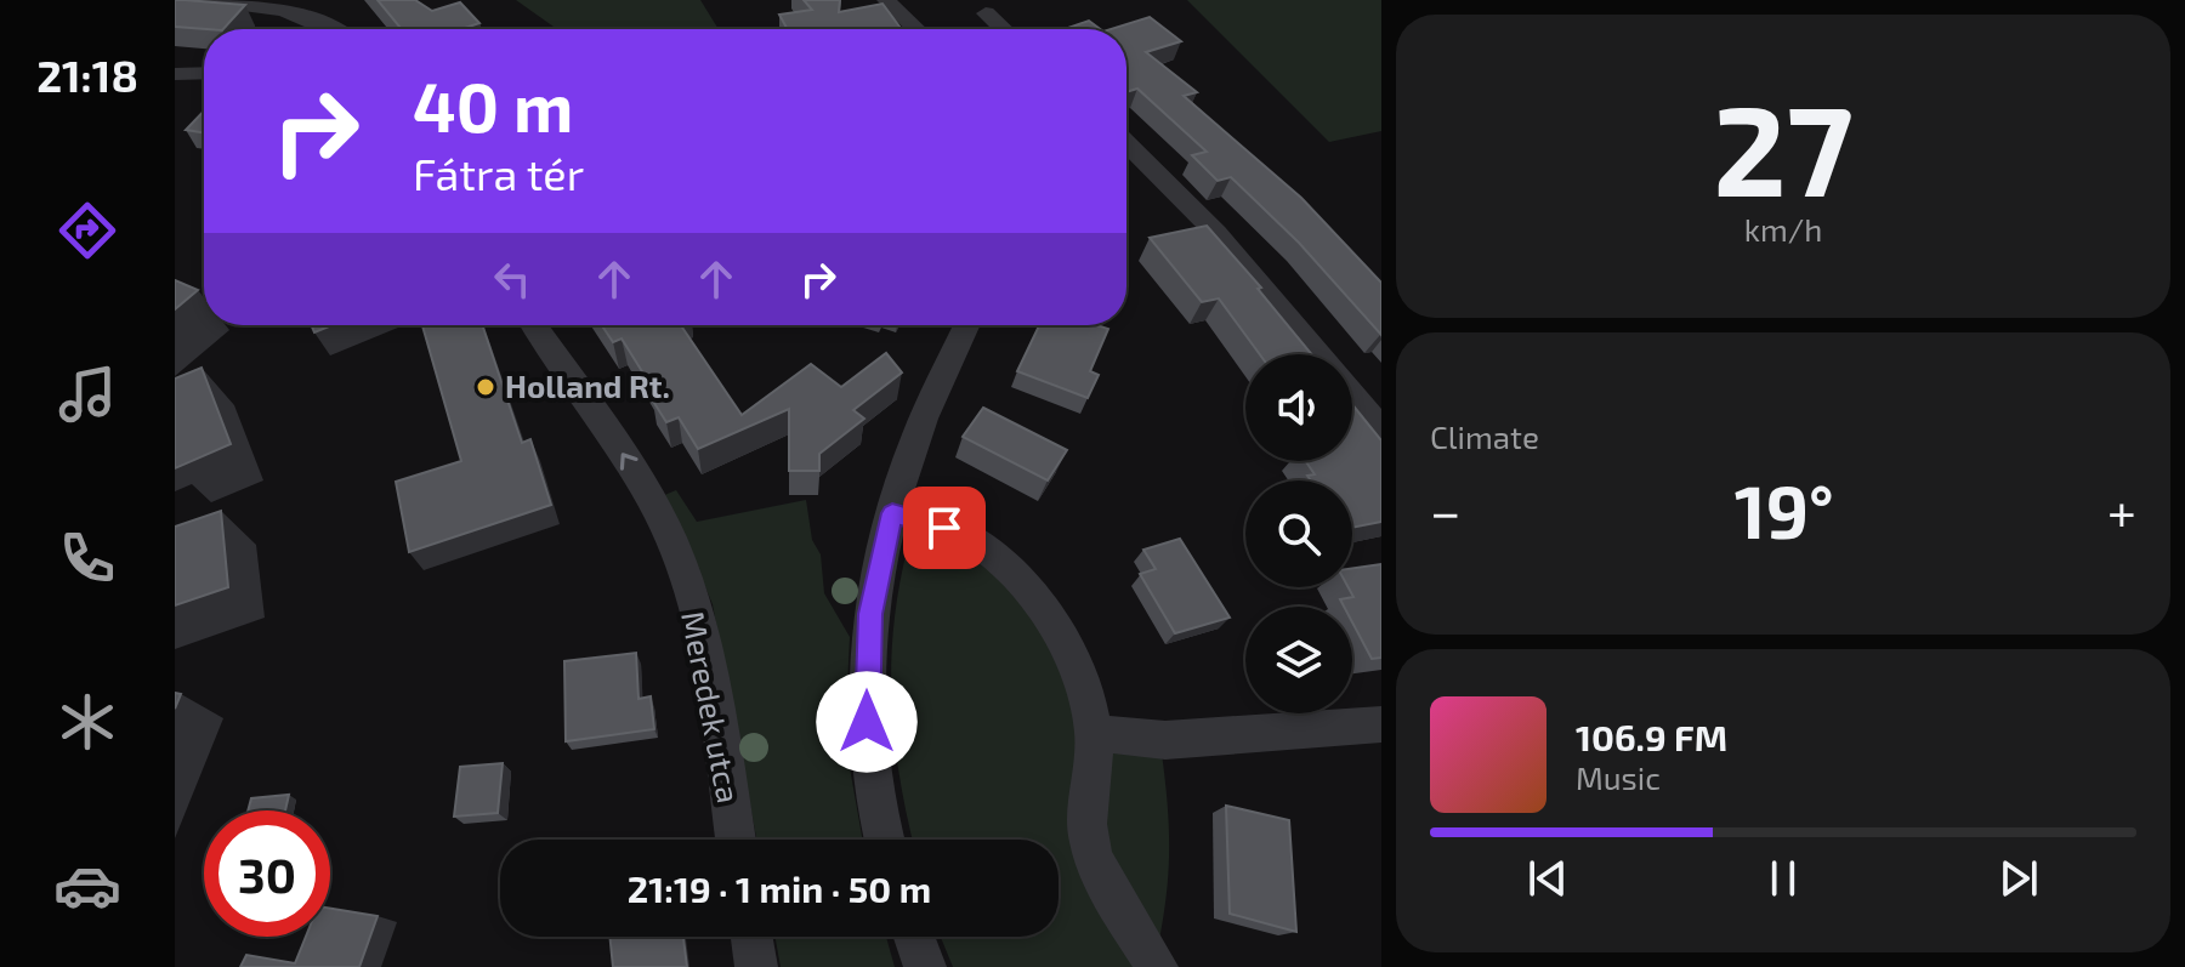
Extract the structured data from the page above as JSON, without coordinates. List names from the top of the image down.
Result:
{
  "streets": {
    "street": ["Meredek utca"]
  },
  "places": ["Holland Rt."],
  "page": {
    "tabs": "21:18",
    "tile": [
      ["27", "km/h"],
      "Climate"
    ],
    "turn": ["40 m", "Fátra tér"],
    "heat": ["−", "19°", "+"],
    "song": ["106.9 FM", "Music"],
    "limit": "30",
    "trip": "21:19 · 1 min · 50 m"
  }
}
